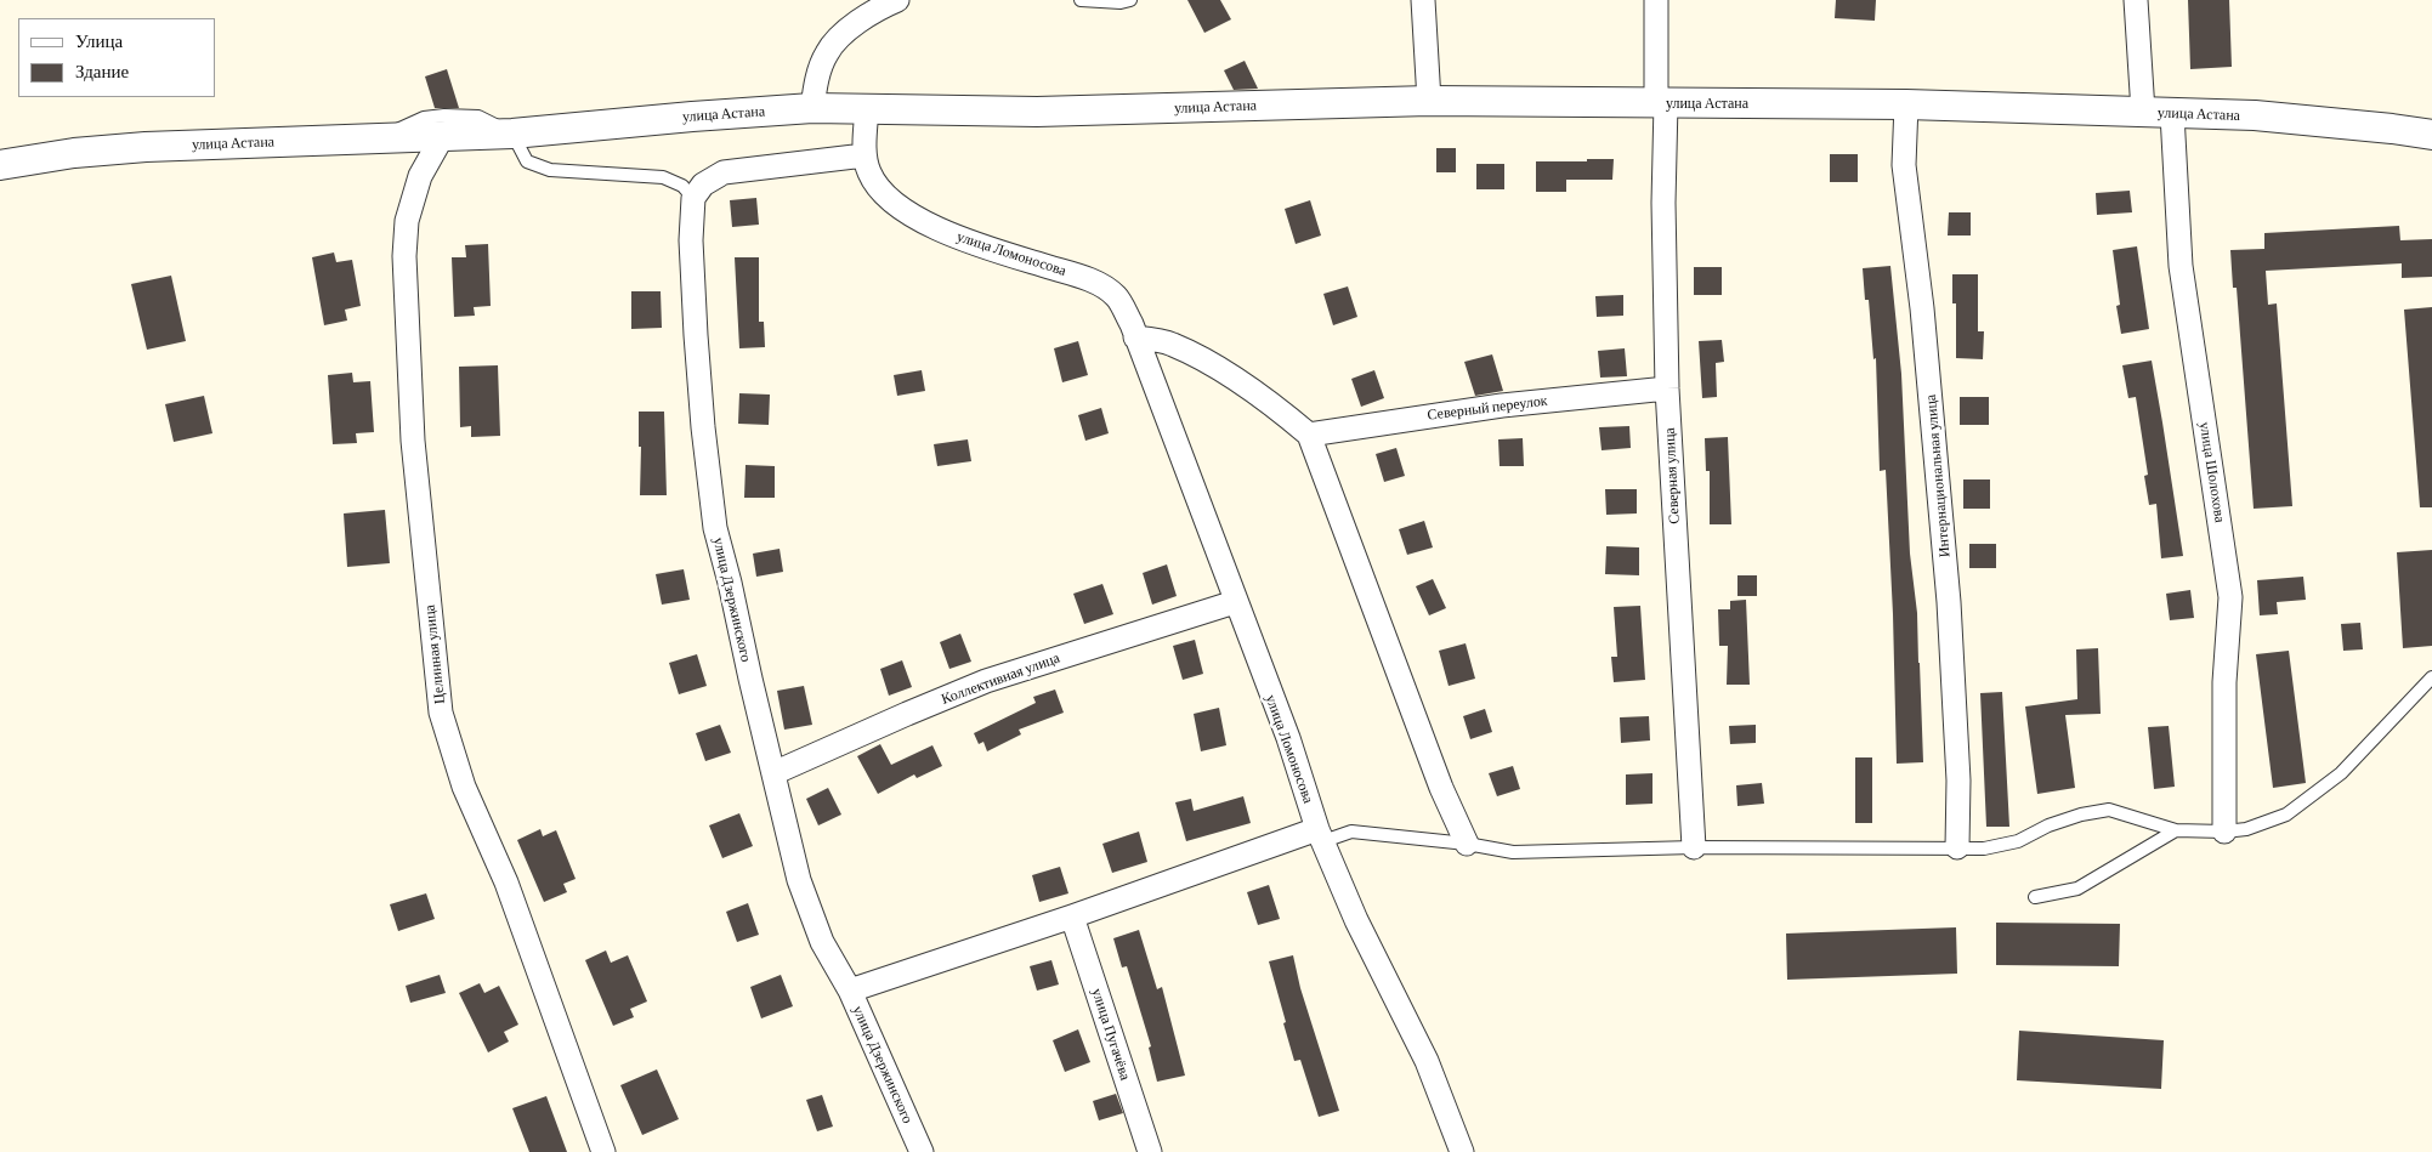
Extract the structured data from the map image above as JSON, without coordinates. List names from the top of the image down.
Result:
{
  "streets": {
    "street": [
      "улица Астана",
      "улица Ломоносова",
      "Северный переулок",
      "улица Шолохова",
      "Северная улица",
      "Интернациональная улица",
      "улица Дзержинского",
      "Целинная улица",
      "Коллективная улица",
      "улица Пугачёва"
    ]
  },
  "crossings": [
    ["улица Астана", "улица Ломоносова"],
    ["улица Астана", "улица Шолохова"],
    ["улица Астана", "Северная улица"],
    ["улица Астана", "Интернациональная улица"],
    ["улица Астана", "Целинная улица"],
    ["улица Ломоносова", "Коллективная улица"],
    ["Северный переулок", "Северная улица"],
    ["улица Дзержинского", "Коллективная улица"]
  ],
  "legend": ["Улица", "Здание"]
}
